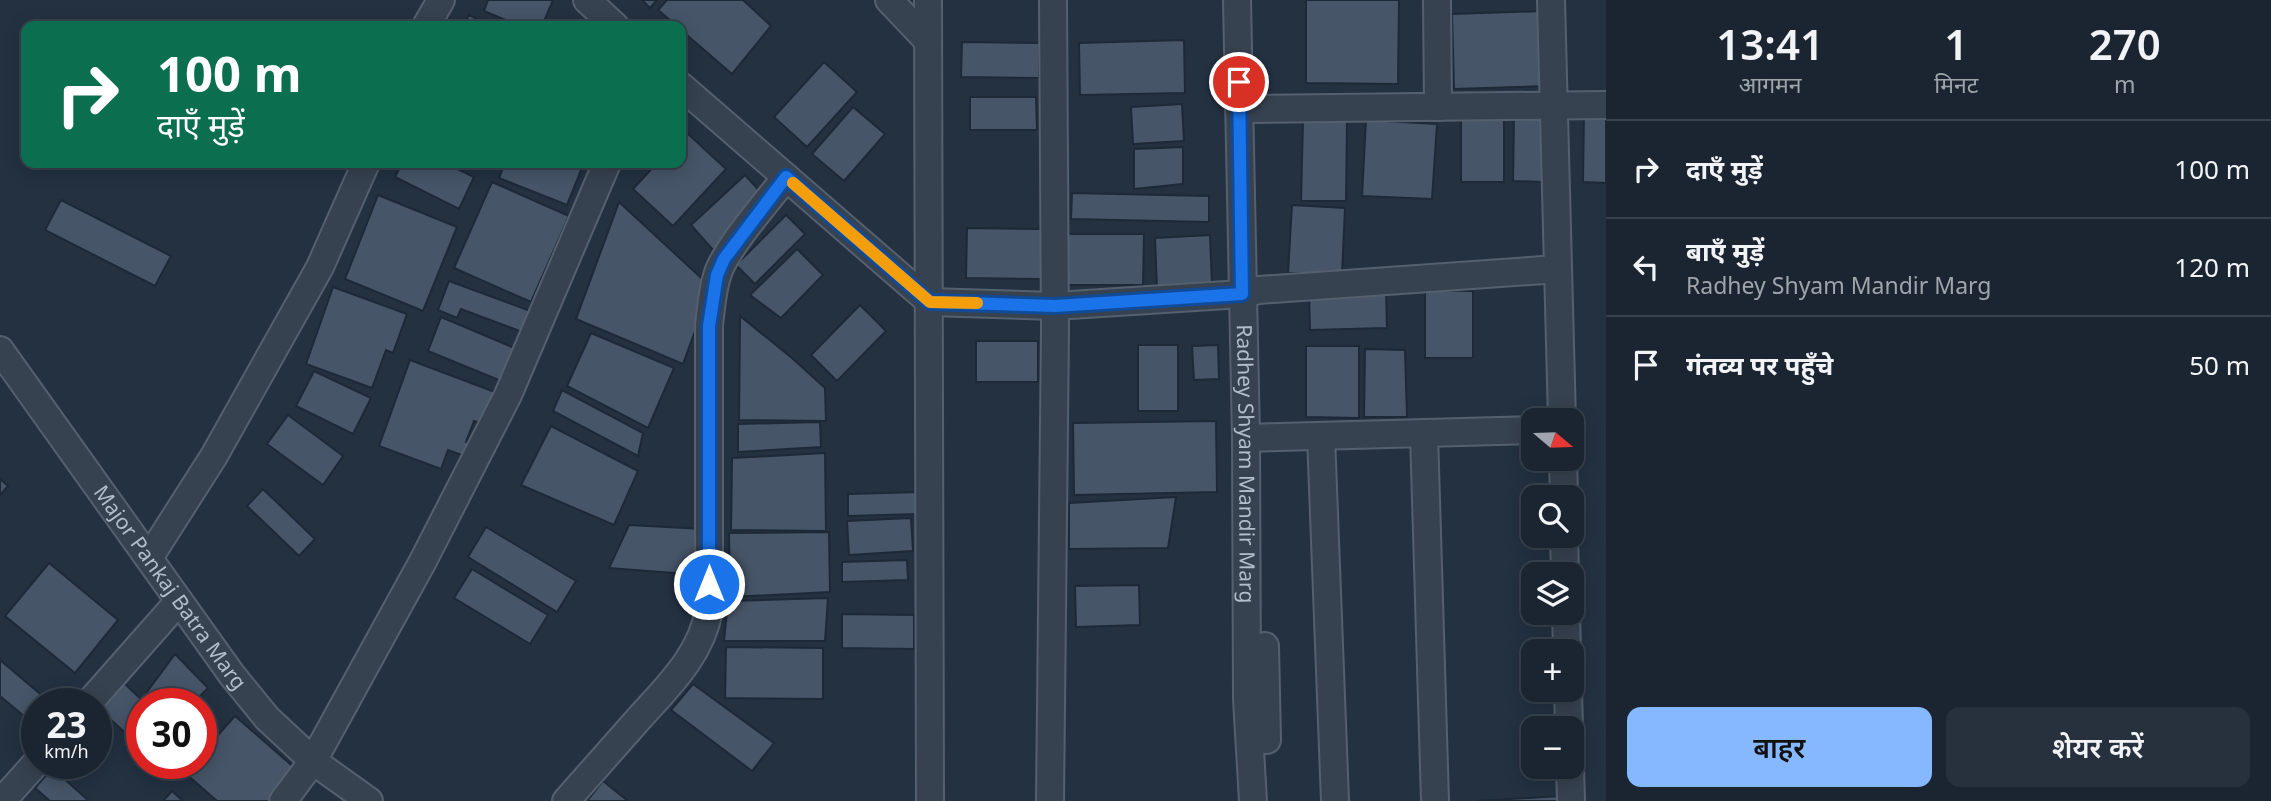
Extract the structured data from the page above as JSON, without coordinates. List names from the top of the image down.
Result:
{
  "streets": {
    "street": ["Radhey Shyam Mandir Marg", "Major Pankaj Batra Marg"]
  },
  "north": "right",
  "page": {
    "eta": [
      "13:41",
      "आगमन",
      "1",
      "मिनट",
      "270",
      "m"
    ],
    "turn": ["100 m", "दाएँ मुड़ें"],
    "list": [
      {
        "name": "दाएँ मुड़ें",
        "value": "100 m"
      },
      {
        "name": "बाएँ मुड़ें",
        "note": "Radhey Shyam Mandir Marg",
        "value": "120 m"
      },
      {
        "name": "गंतव्य पर पहुँचे",
        "value": "50 m"
      }
    ],
    "map_buttons": ["+", "−"],
    "speed": "23 km/h",
    "limit": "30",
    "buttons": ["बाहर", "शेयर करें"]
  }
}
